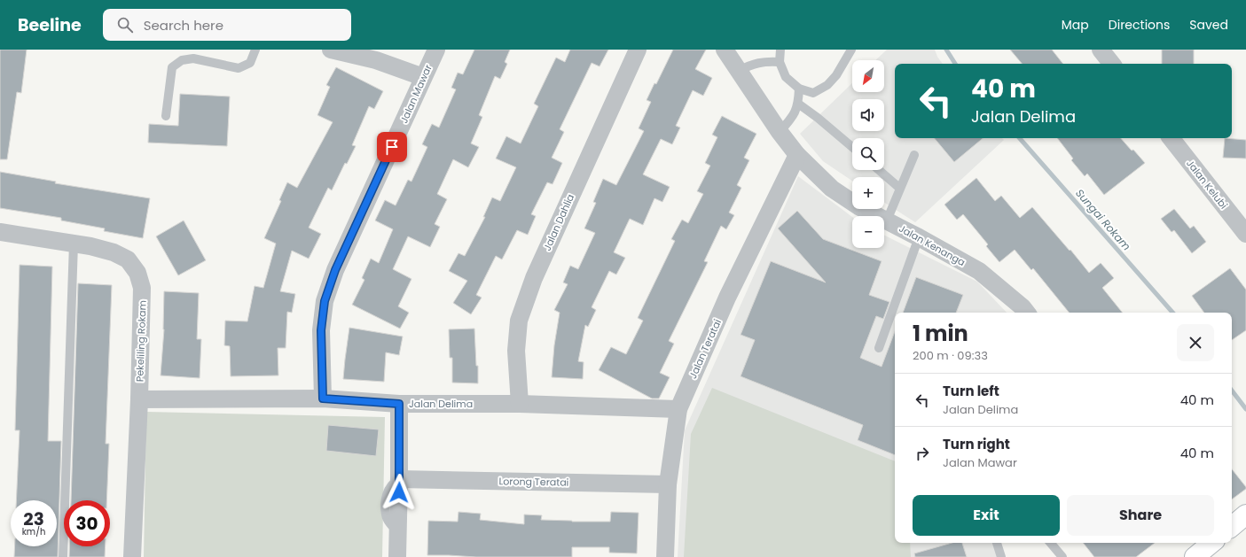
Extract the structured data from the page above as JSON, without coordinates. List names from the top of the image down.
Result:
{
  "streets": {
    "street": [
      "Jalan Mawar",
      "Jalan Kelubi",
      "Jalan Dahlia",
      "Jalan Kenanga",
      "Pekeliling Rokam",
      "Jalan Teratai",
      "Jalan Delima",
      "Lorong Teratai"
    ]
  },
  "crossings": [
    ["Jalan Mawar", "Jalan Delima"],
    ["Jalan Dahlia", "Jalan Delima"],
    ["Jalan Kenanga", "Jalan Teratai"],
    ["Pekeliling Rokam", "Jalan Delima"],
    ["Jalan Teratai", "Jalan Delima"],
    ["Jalan Teratai", "Lorong Teratai"]
  ],
  "water": ["Sungai Rokam"],
  "north": "bottom left",
  "page": {
    "header": "Beeline",
    "search": "Search here",
    "nav": ["Map", "Directions", "Saved"],
    "map_buttons": ["+", "−"],
    "turn": ["40 m", "Jalan Delima"],
    "heading": ["1 min", "200 m · 09:33"],
    "list": [
      {
        "name": "Turn left",
        "note": "Jalan Delima",
        "value": "40 m"
      },
      {
        "name": "Turn right",
        "note": "Jalan Mawar",
        "value": "40 m"
      }
    ],
    "buttons": ["Exit", "Share"],
    "speed": "23 km/h",
    "limit": "30"
  }
}
